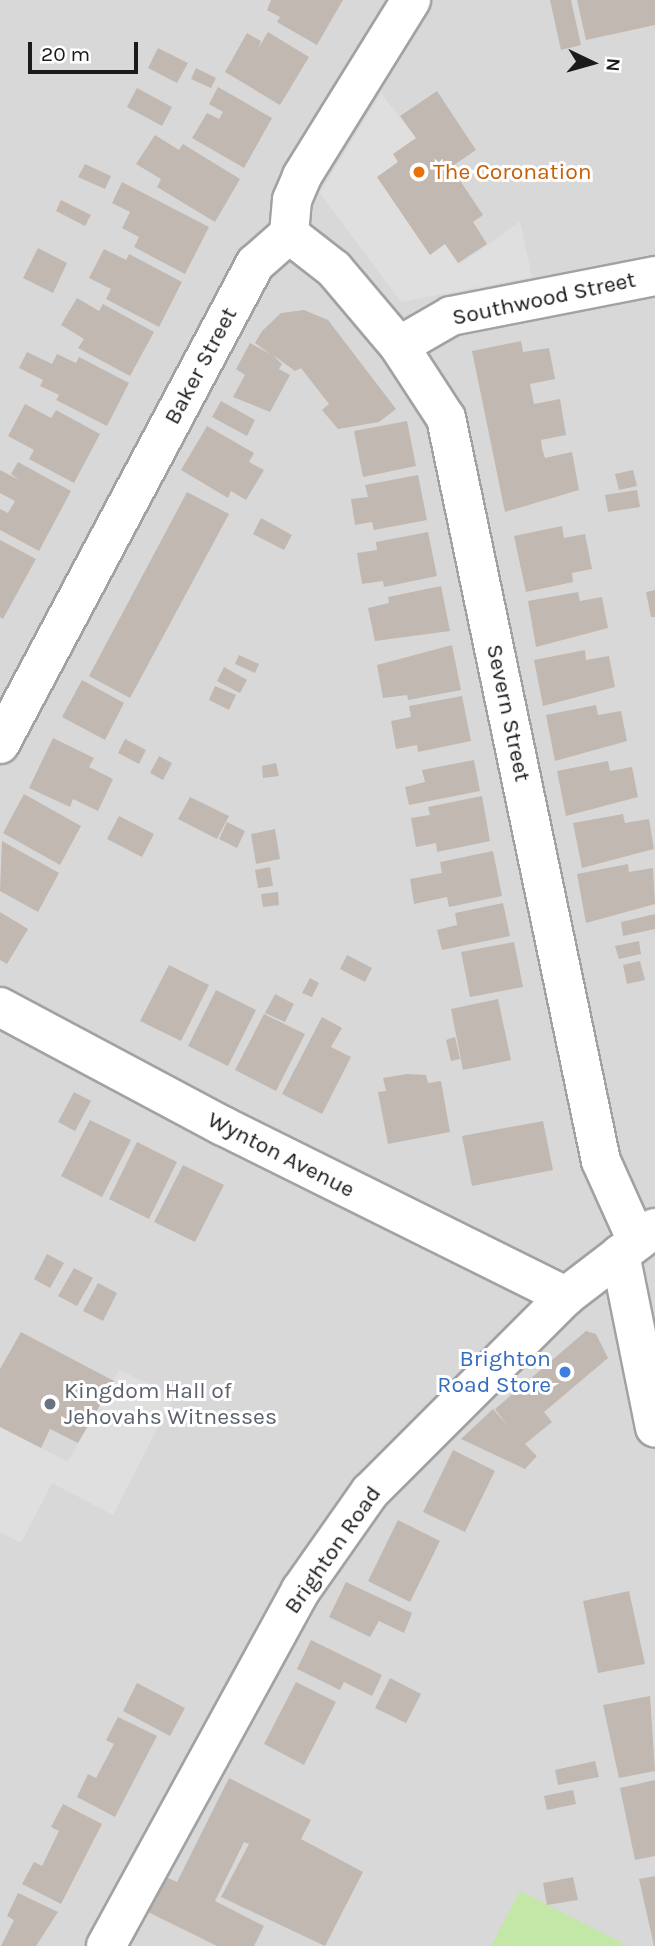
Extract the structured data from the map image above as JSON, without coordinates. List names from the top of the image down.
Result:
{
  "streets": {
    "street": [
      "Southwood Street",
      "Baker Street",
      "Severn Street",
      "Wynton Avenue",
      "Brighton Road"
    ]
  },
  "crossings": [
    ["Southwood Street", "Severn Street"],
    ["Baker Street", "Severn Street"],
    ["Severn Street", "Brighton Road"],
    ["Wynton Avenue", "Brighton Road"]
  ],
  "places": ["The Coronation", "Brighton Road Store", "Kingdom Hall of Jehovahs Witnesses"],
  "scale_bar": "20 m",
  "north": "right"
}
